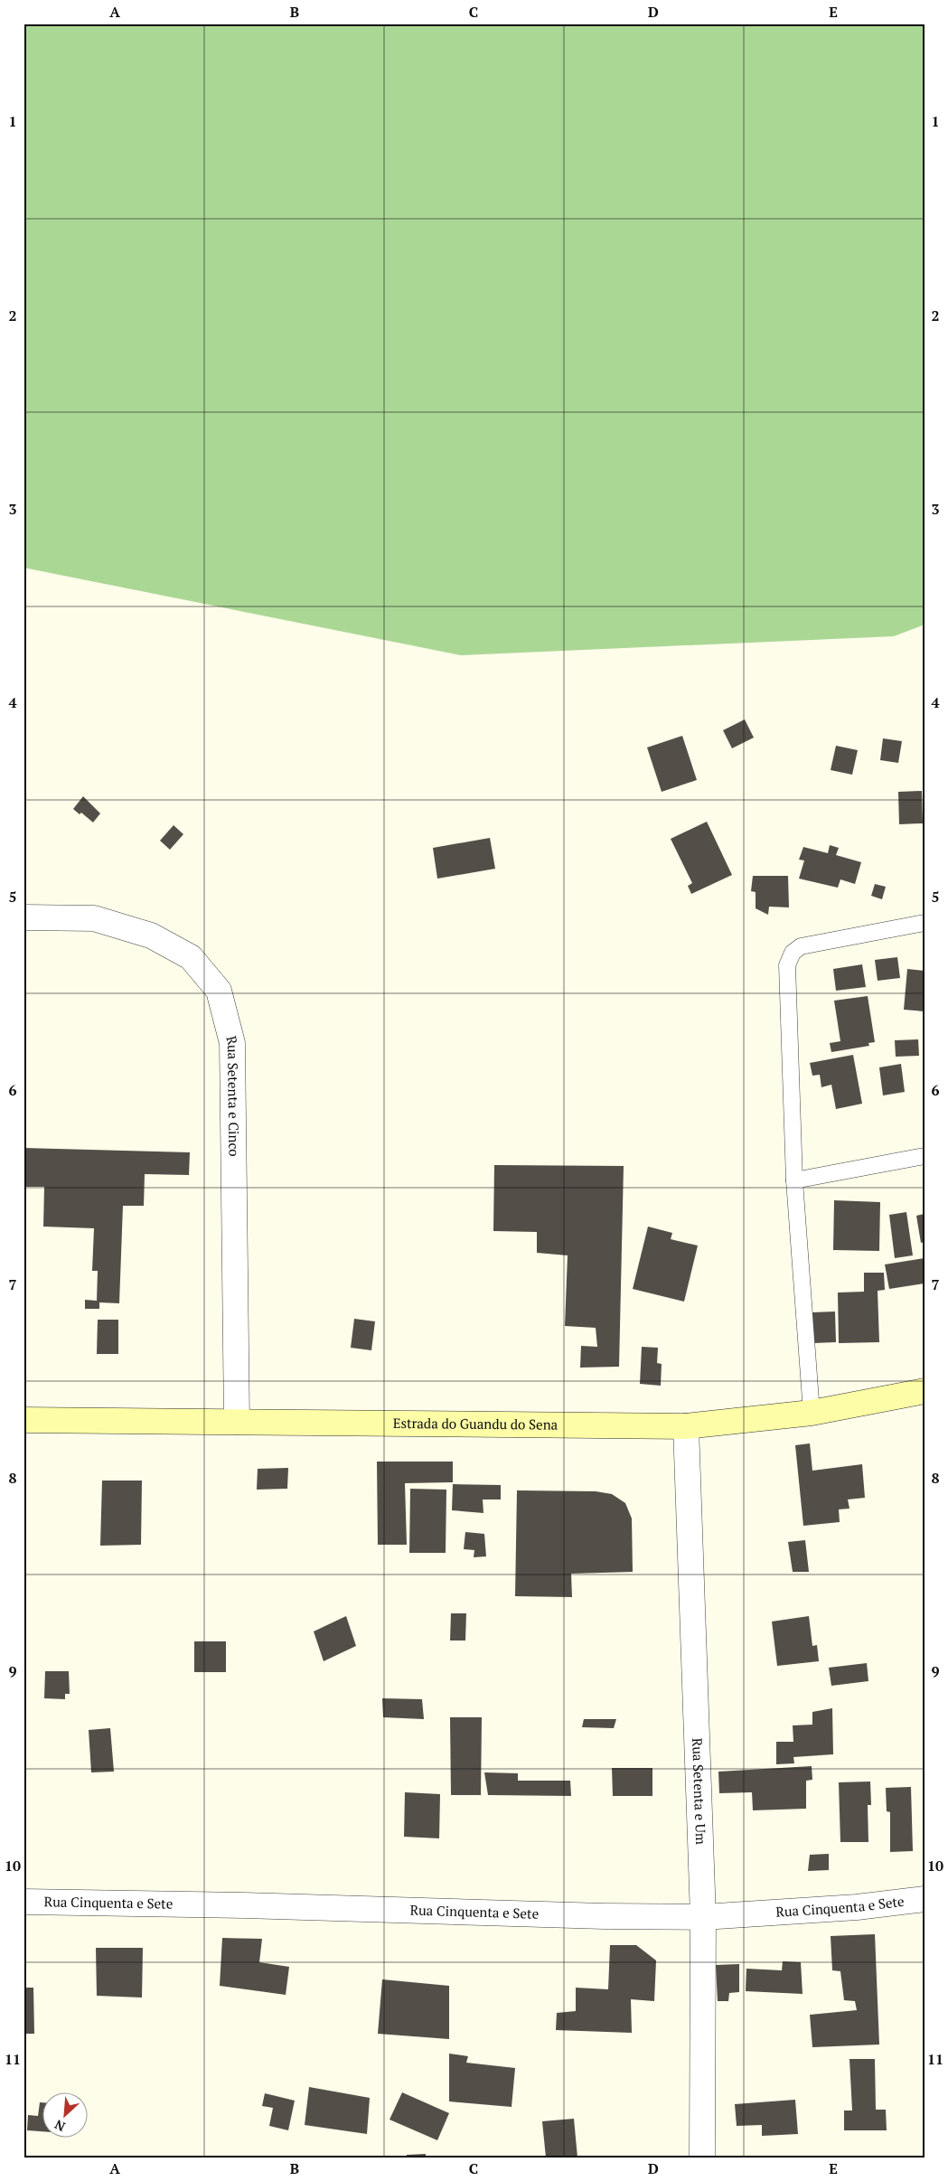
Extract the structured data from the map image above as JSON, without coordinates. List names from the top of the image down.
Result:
{
  "streets": {
    "main road": ["Estrada do Guandu do Sena"],
    "street": ["Rua Setenta e Cinco", "Rua Setenta e Um", "Rua Cinquenta e Sete"]
  },
  "crossings": [
    ["Rua Setenta e Cinco", "Estrada do Guandu do Sena"],
    ["Estrada do Guandu do Sena", "Rua Setenta e Um"],
    ["Rua Setenta e Um", "Rua Cinquenta e Sete"]
  ],
  "north": "bottom left",
  "grid": {
    "columns": [
      "A",
      "B",
      "C",
      "D",
      "E"
    ],
    "rows": [
      "1",
      "2",
      "3",
      "4",
      "5",
      "6",
      "7",
      "8",
      "9",
      "10",
      "11"
    ]
  }
}
